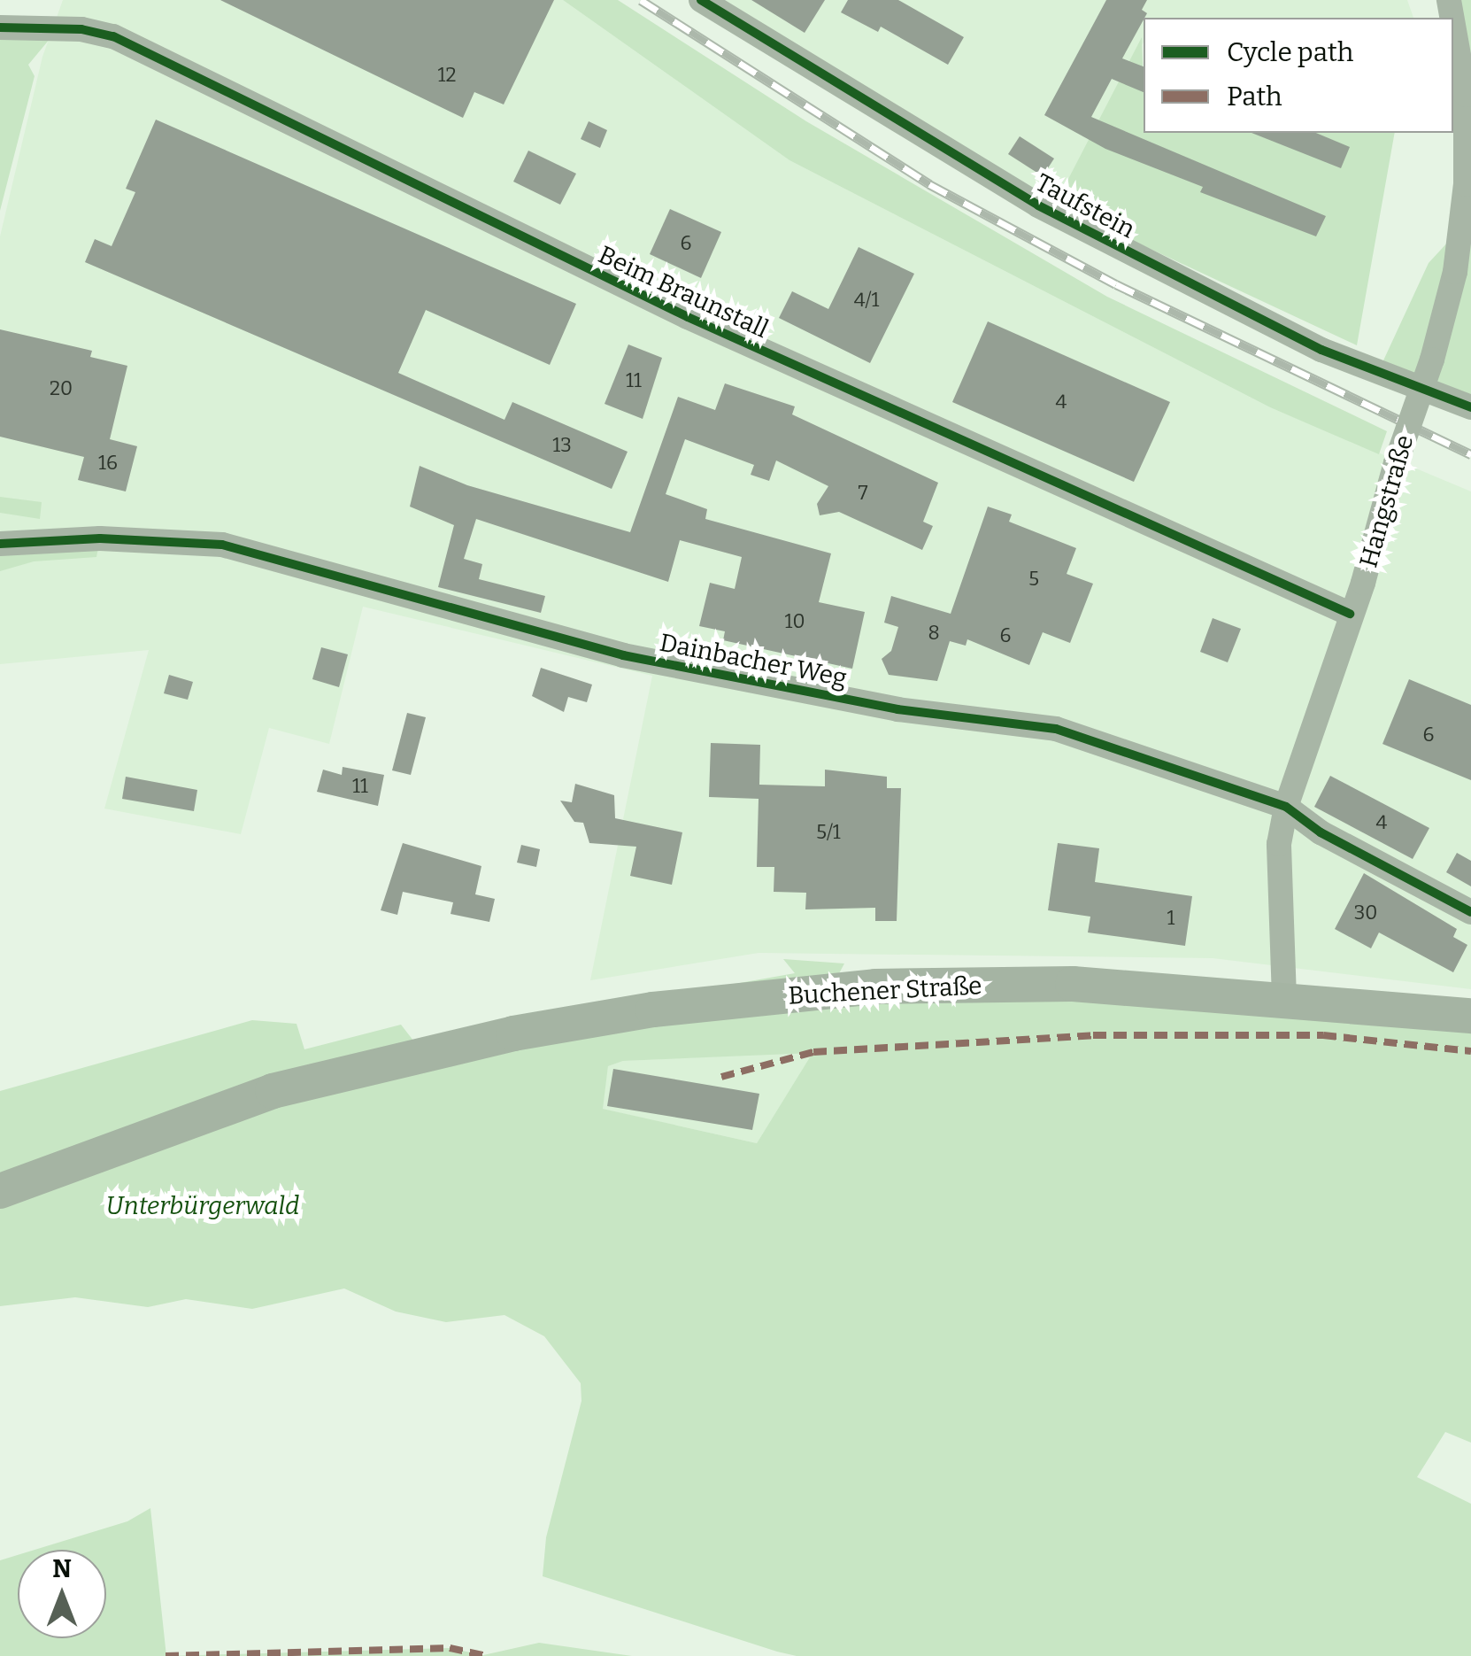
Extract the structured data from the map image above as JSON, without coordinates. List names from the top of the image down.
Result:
{
  "streets": {
    "main road": ["Buchener Straße"],
    "street": [
      "Taufstein",
      "Beim Braunstall",
      "Hangstraße",
      "Dainbacher Weg"
    ]
  },
  "crossings": [
    ["Beim Braunstall", "Hangstraße"],
    ["Hangstraße", "Dainbacher Weg"],
    ["Hangstraße", "Buchener Straße"]
  ],
  "parks": ["Unterbürgerwald"],
  "house_numbers": [
    "12",
    "6",
    "4/1",
    "11",
    "20",
    "4",
    "13",
    "16",
    "7",
    "5",
    "10",
    "8",
    "6",
    "6",
    "11",
    "4",
    "5/1",
    "30",
    "1"
  ],
  "legend": ["Cycle path", "Path"],
  "north": "top"
}
